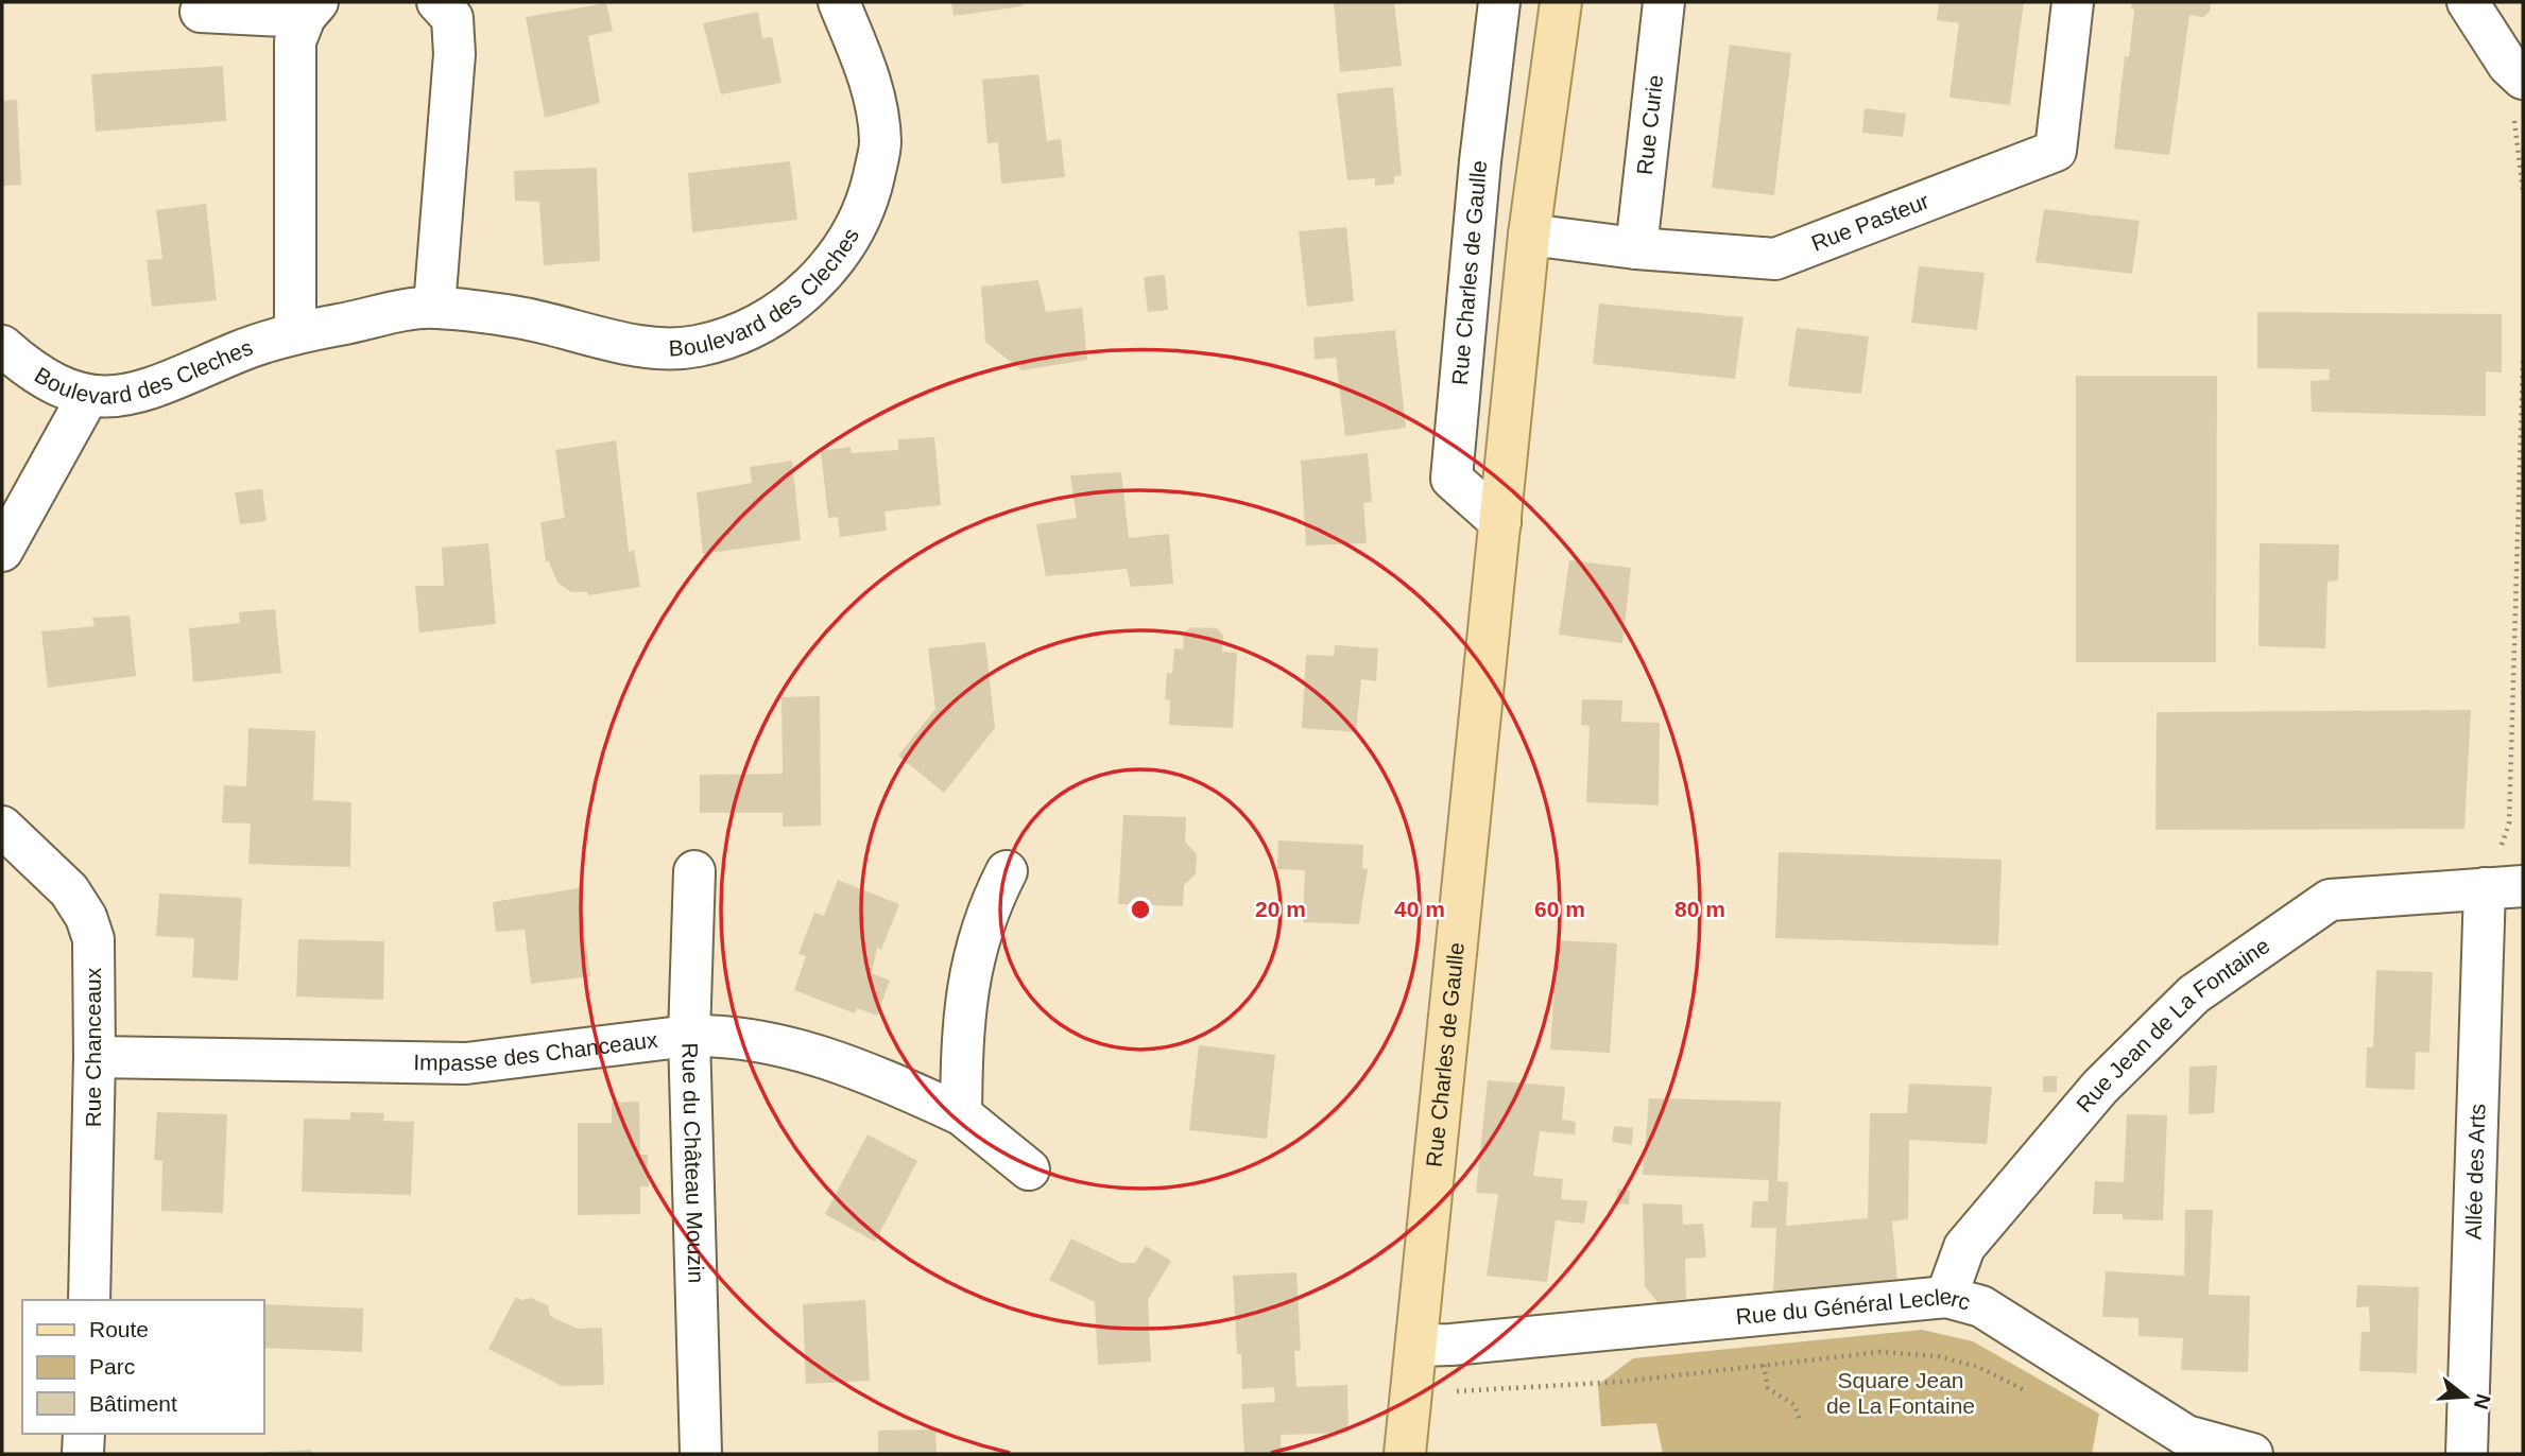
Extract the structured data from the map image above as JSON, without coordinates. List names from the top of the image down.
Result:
{
  "streets": {
    "main road": ["Rue Charles de Gaulle"],
    "street": [
      "Rue Curie",
      "Rue Pasteur",
      "Boulevard des Cleches",
      "Rue Jean de La Fontaine",
      "Rue Chanceaux",
      "Impasse des Chanceaux",
      "Rue du Château Mouzin",
      "Allée des Arts",
      "Rue du Général Leclerc"
    ]
  },
  "crossings": [
    ["Rue Curie", "Rue Pasteur"],
    ["Rue Pasteur", "Rue Charles de Gaulle"],
    ["Rue Charles de Gaulle", "Rue du Général Leclerc"],
    ["Rue Jean de La Fontaine", "Allée des Arts"],
    ["Rue Jean de La Fontaine", "Rue du Général Leclerc"],
    ["Rue Chanceaux", "Impasse des Chanceaux"],
    ["Impasse des Chanceaux", "Rue du Château Mouzin"]
  ],
  "parks": ["Square Jean de La Fontaine"],
  "legend": ["Route", "Parc", "Bâtiment"],
  "north": "right",
  "rings": [
    "20 m",
    "40 m",
    "60 m",
    "80 m"
  ]
}
